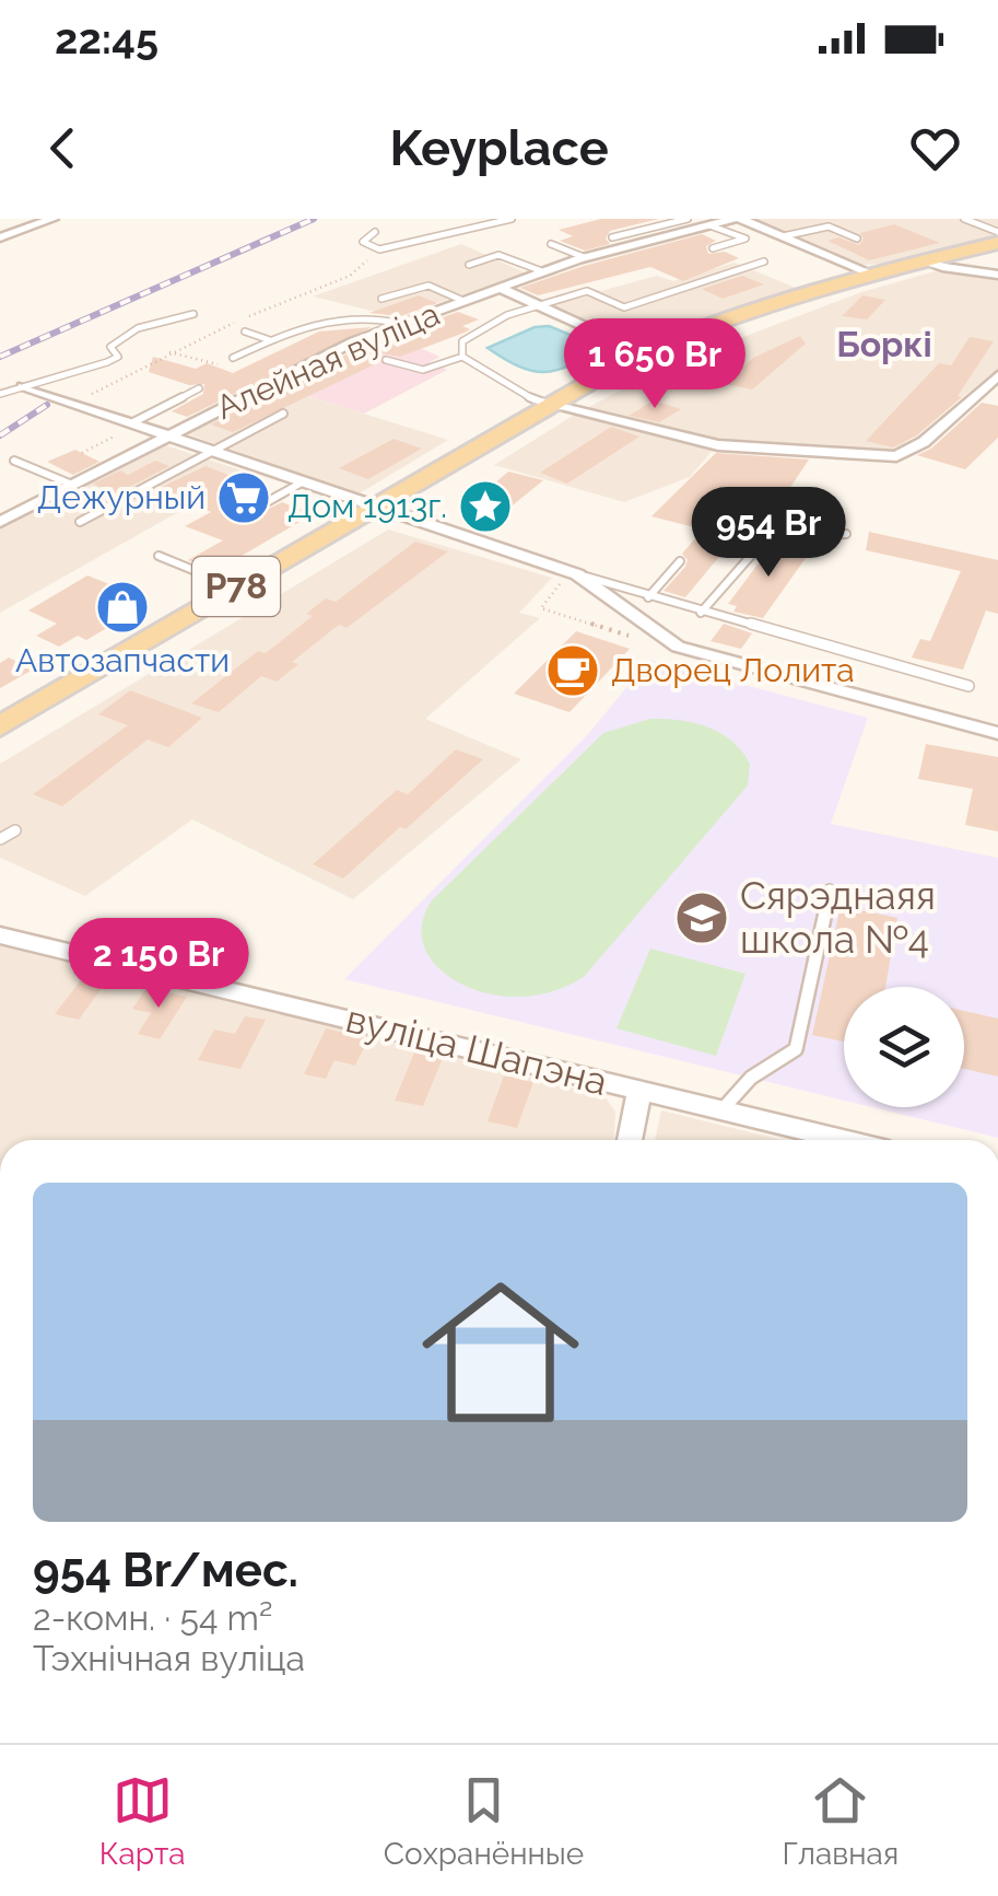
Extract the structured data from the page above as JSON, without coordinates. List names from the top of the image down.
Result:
{
  "streets": {
    "main road": ["Р78"],
    "street": ["Алейная вуліца", "вуліца Шапэна"]
  },
  "districts": ["Боркі"],
  "places": {
    "supermarket": ["Дежурный"],
    "place": ["Дом 1913г."],
    "shop": ["Автозапчасти"],
    "cafe": ["Дворец Лолита"],
    "school or university": ["Сярэднаяя школа №4"]
  },
  "page": {
    "status": "22:45",
    "header": "Keyplace",
    "price": ["1 650 Br", "954 Br", "2 150 Br"],
    "list": [
      {
        "name": "954 Br/мес.",
        "note": "2-комн. · 54 m² · Тэхнічная вуліца"
      }
    ],
    "tabs": ["Карта", "Сохранённые", "Главная"]
  }
}
